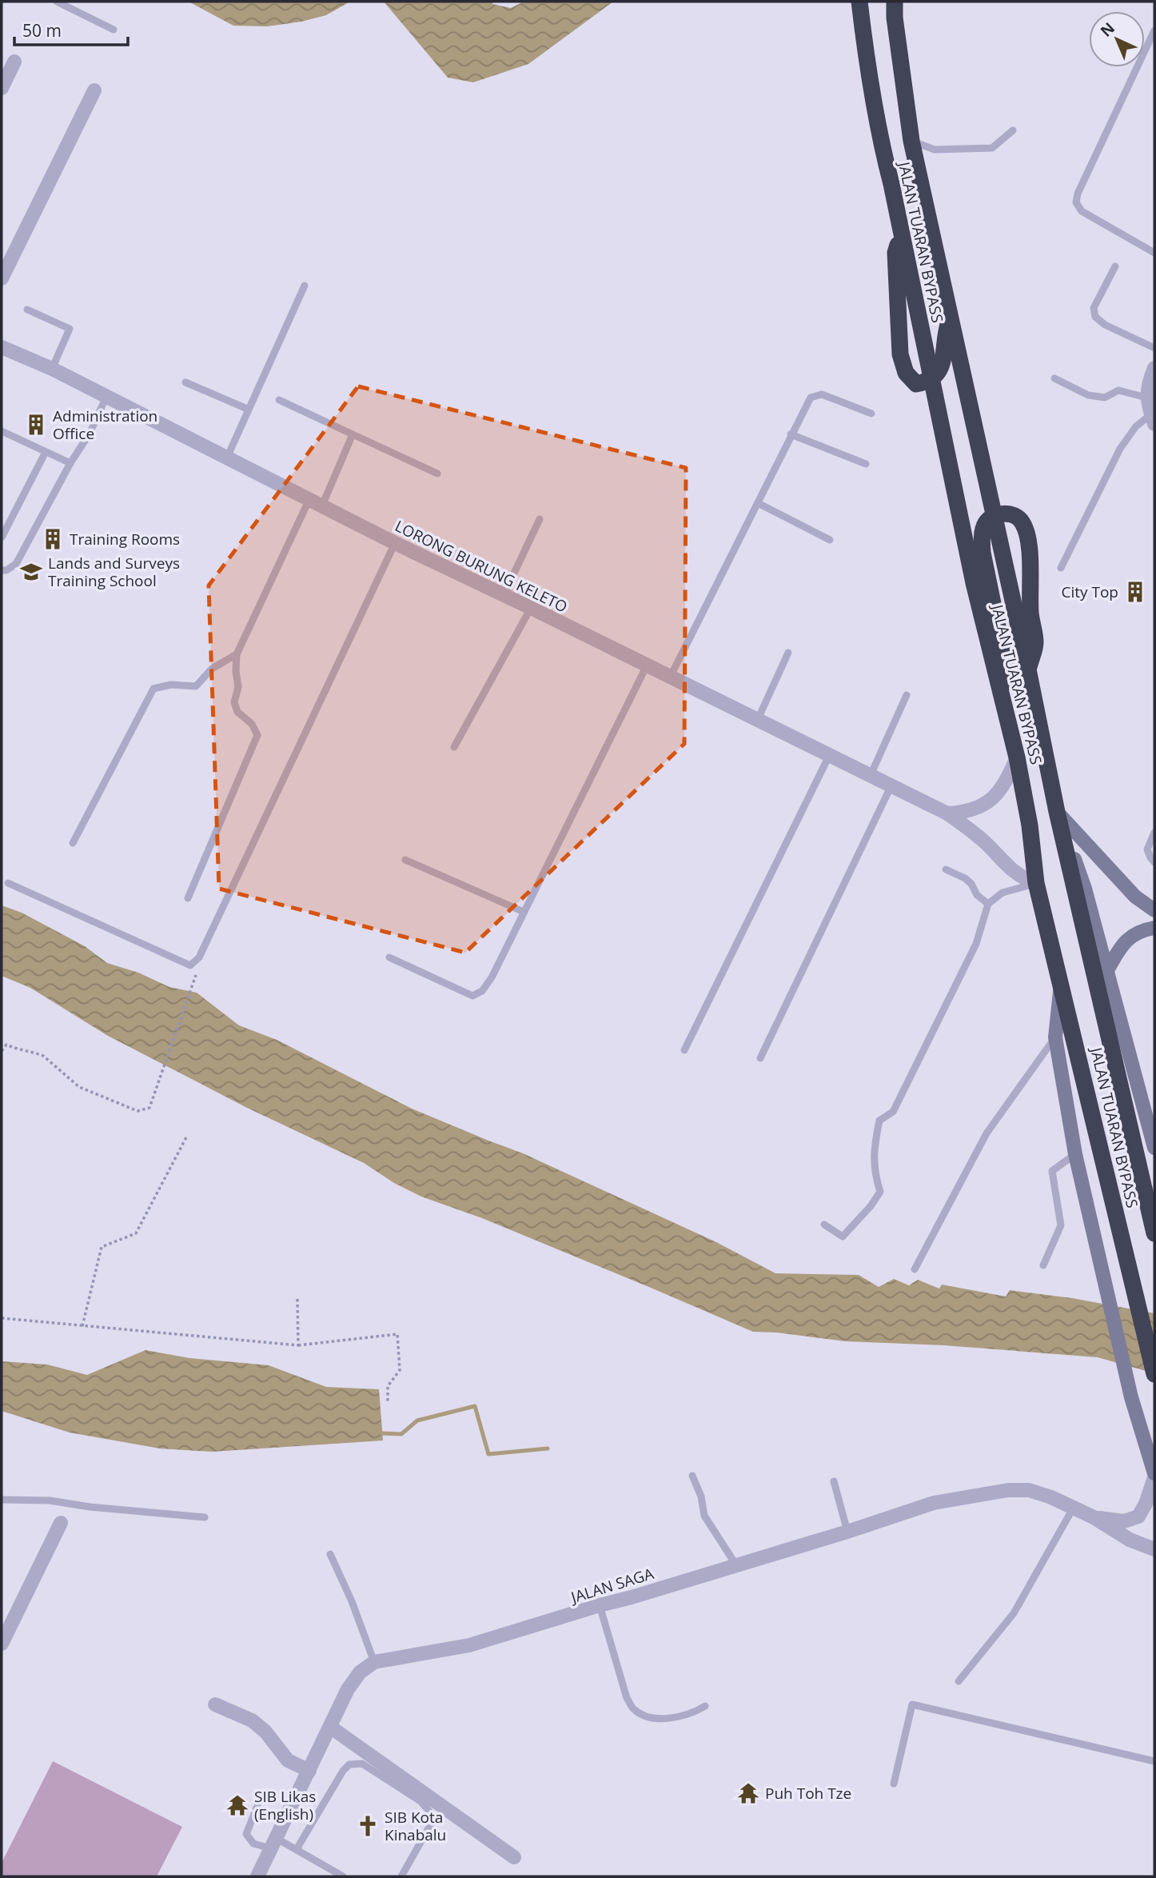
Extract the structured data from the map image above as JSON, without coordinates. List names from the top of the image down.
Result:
{
  "streets": {
    "highway": ["JALAN TUARAN BYPASS"],
    "street": ["LORONG BURUNG KELETO", "JALAN SAGA"]
  },
  "crossings": [
    ["JALAN TUARAN BYPASS", "LORONG BURUNG KELETO"]
  ],
  "places": {
    "building": ["Administration Office", "Training Rooms", "City Top"],
    "school or university": ["Lands and Surveys Training School"],
    "temple": ["Puh Toh Tze", "SIB Likas (English)"],
    "church": ["SIB Kota Kinabalu"]
  },
  "scale_bar": "50 m",
  "north": "top left"
}
